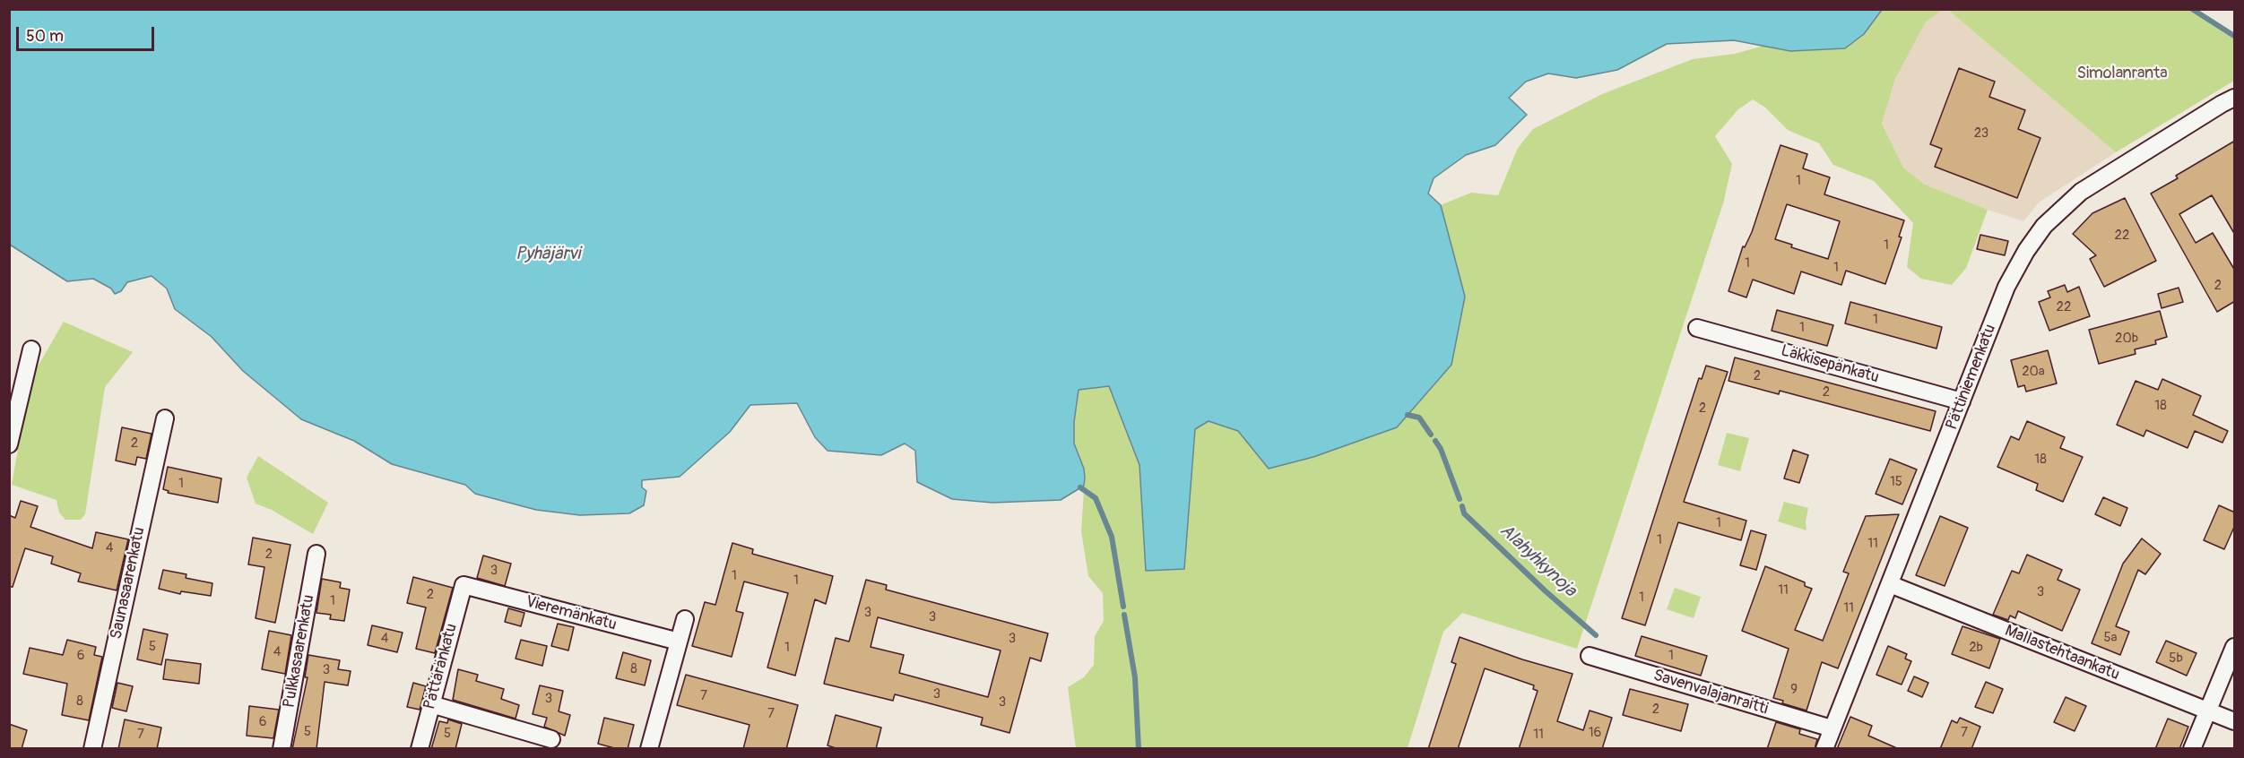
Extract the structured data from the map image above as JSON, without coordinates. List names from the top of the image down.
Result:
{
  "streets": {
    "street": [
      "Läkkisepänkatu",
      "Pättiniemenkatu",
      "Saunasaarenkatu",
      "Vieremänkatu",
      "Pulkkasaarenkatu",
      "Mallastehtaankatu",
      "Pättäränkatu",
      "Savenvalajanraitti"
    ]
  },
  "crossings": [
    ["Läkkisepänkatu", "Pättiniemenkatu"],
    ["Pättiniemenkatu", "Mallastehtaankatu"],
    ["Pättiniemenkatu", "Savenvalajanraitti"],
    ["Vieremänkatu", "Pättäränkatu"]
  ],
  "water": ["Pyhäjärvi", "Alahyhkynoja"],
  "parks": ["Simolanranta"],
  "house_numbers": [
    "23",
    "1",
    "22",
    "1",
    "1",
    "1",
    "2",
    "22",
    "1",
    "1",
    "20b",
    "20a",
    "2",
    "2",
    "18",
    "2",
    "2",
    "18",
    "15",
    "1",
    "1",
    "1",
    "11",
    "4",
    "2",
    "3",
    "1",
    "1",
    "11",
    "3",
    "2",
    "1",
    "1",
    "11",
    "3",
    "3",
    "5a",
    "4",
    "3",
    "5",
    "1",
    "2b",
    "4",
    "6",
    "1",
    "5b",
    "8",
    "3",
    "9",
    "3",
    "7",
    "3",
    "8",
    "3",
    "2",
    "7",
    "6",
    "5",
    "16",
    "7",
    "5",
    "7",
    "11"
  ],
  "scale_bar": "50 m"
}
